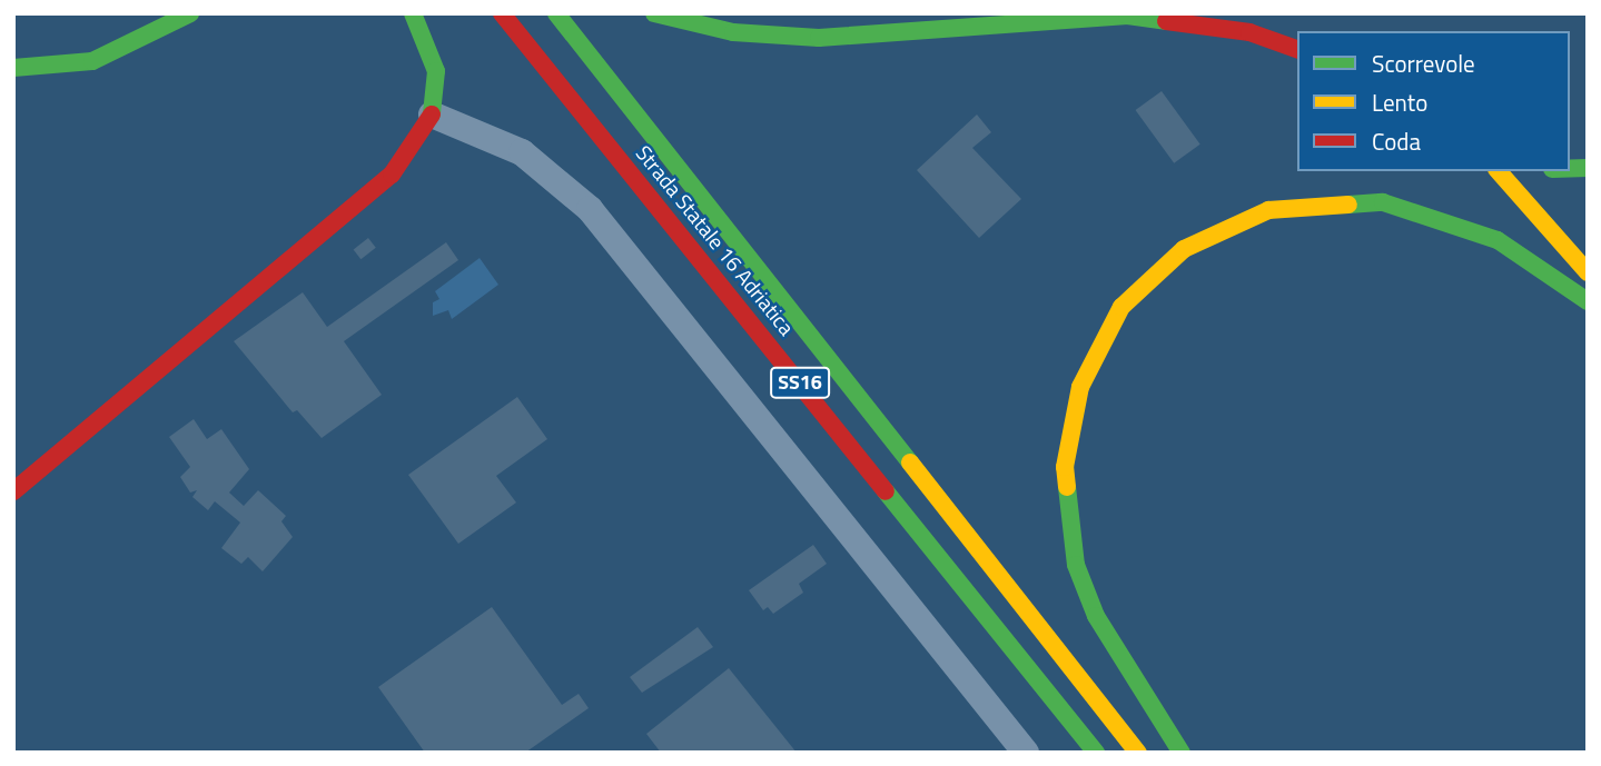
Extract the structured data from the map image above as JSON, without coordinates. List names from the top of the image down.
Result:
{
  "streets": {
    "main road": ["Strada Statale 16 Adriatica", "SS16"]
  },
  "legend": ["Scorrevole", "Lento", "Coda"]
}
